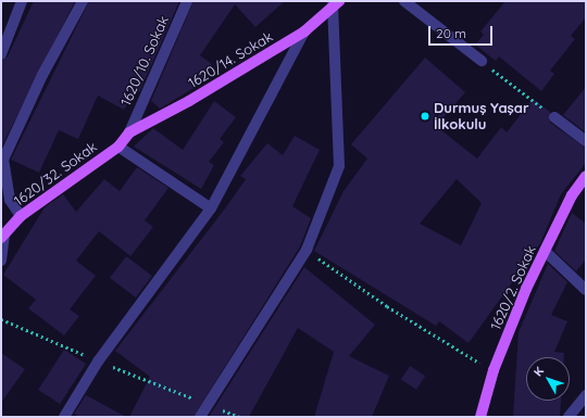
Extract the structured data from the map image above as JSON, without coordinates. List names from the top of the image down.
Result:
{
  "streets": {
    "main road": ["1620/14. Sokak", "1620/32. Sokak", "1620/2. Sokak"],
    "street": ["1620/10. Sokak"]
  },
  "crossings": [
    ["1620/14. Sokak", "1620/10. Sokak"],
    ["1620/14. Sokak", "1620/32. Sokak"],
    ["1620/10. Sokak", "1620/32. Sokak"]
  ],
  "places": ["Durmuş Yaşar İlkokulu"],
  "scale_bar": "20 m",
  "north": "top left"
}
